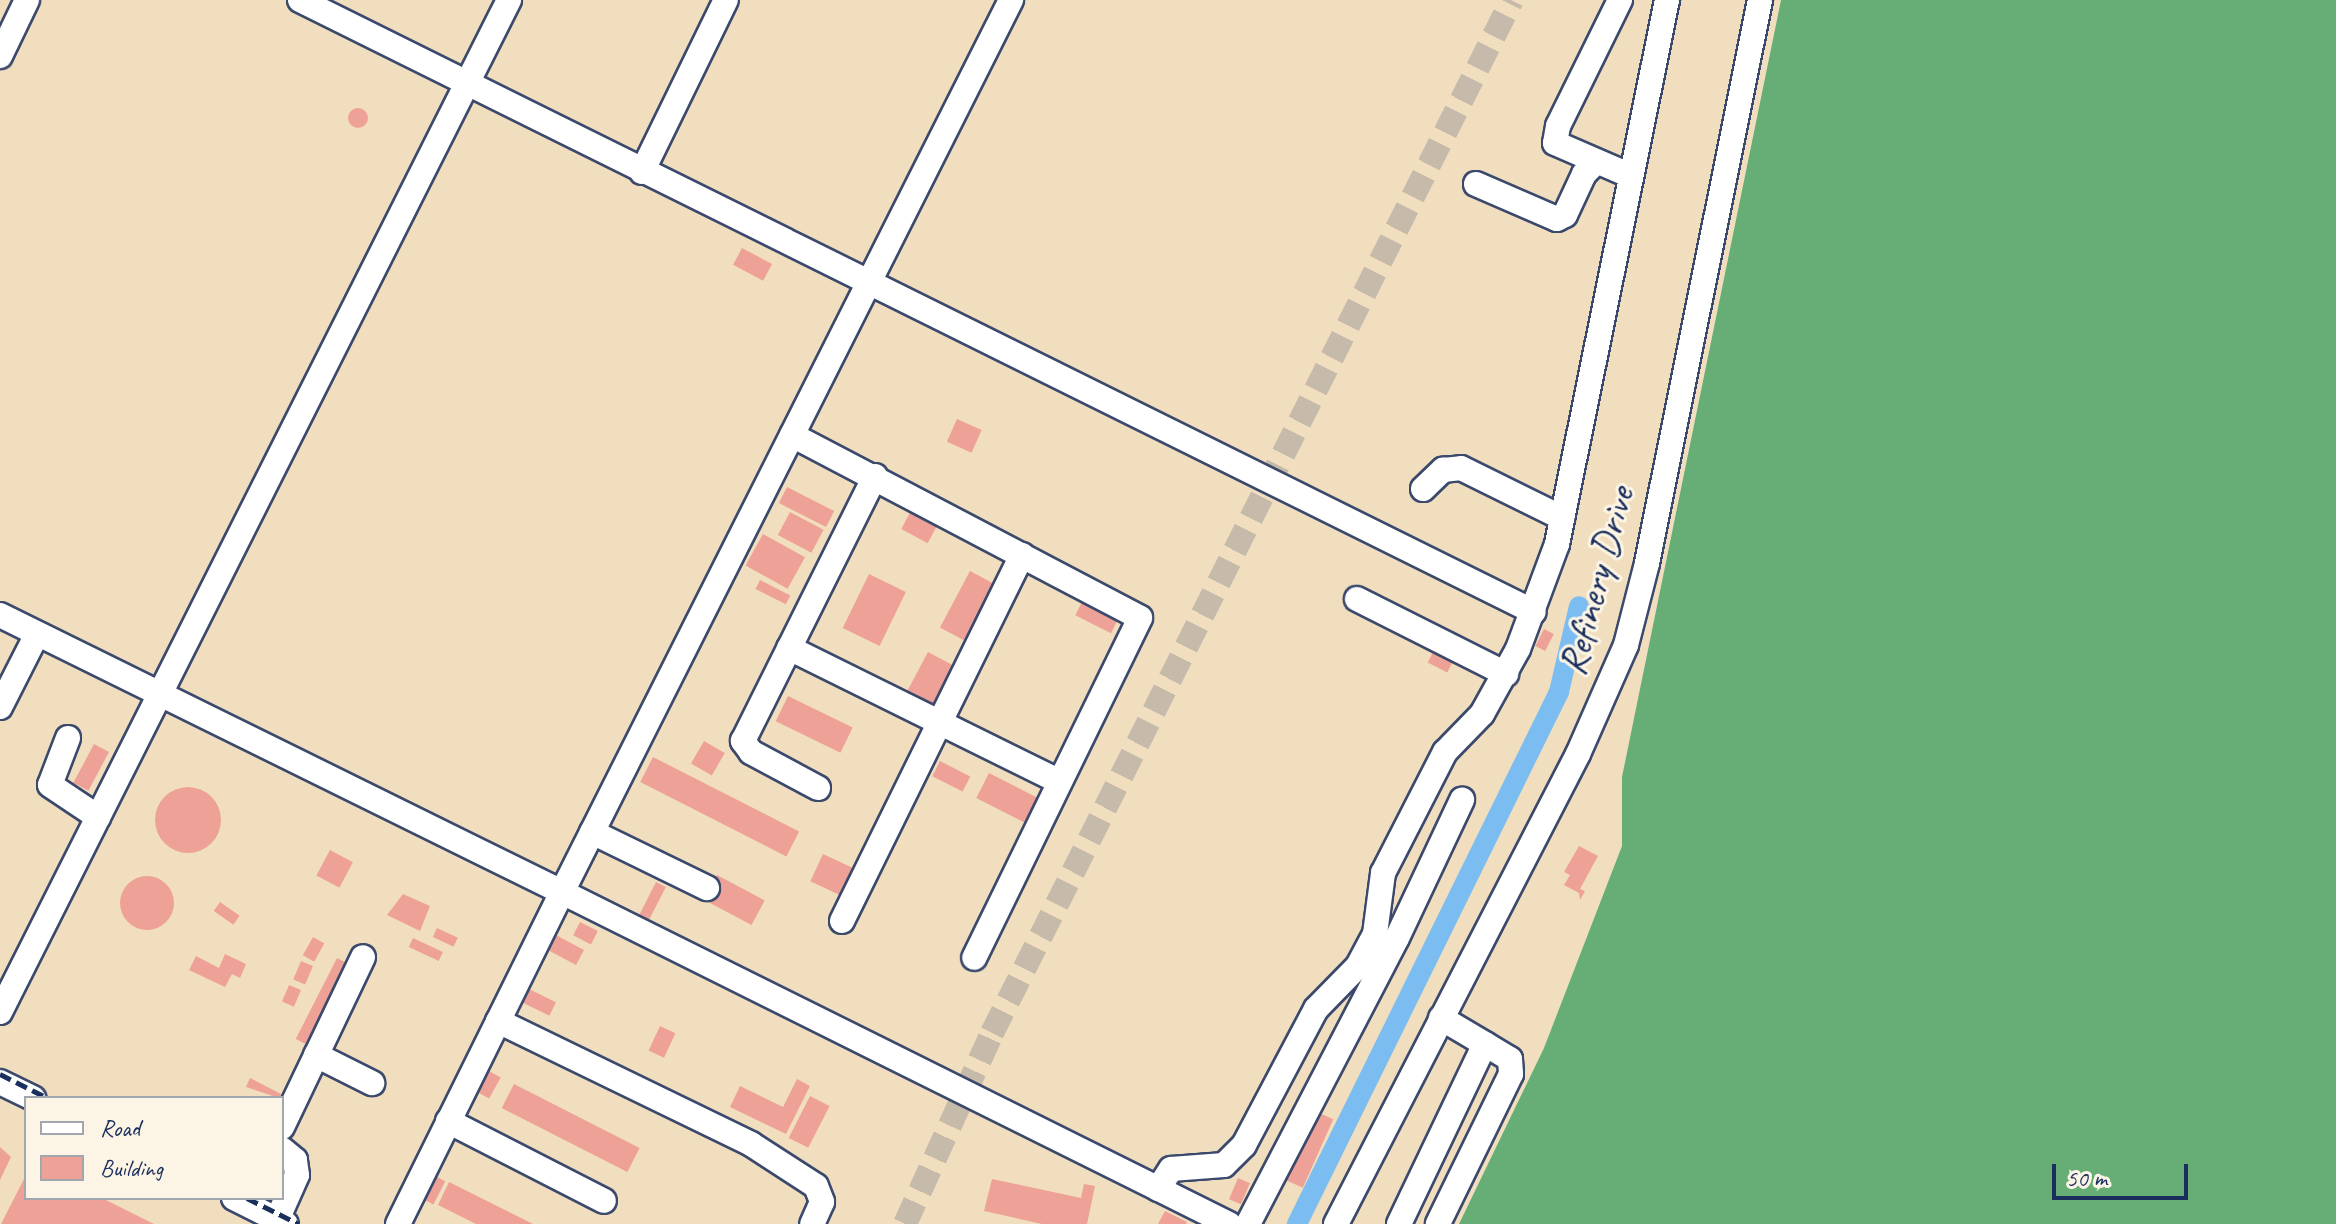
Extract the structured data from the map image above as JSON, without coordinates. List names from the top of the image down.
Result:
{
  "streets": {
    "street": ["Refinery Drive"]
  },
  "legend": ["Road", "Building"],
  "scale_bar": "50 m"
}
